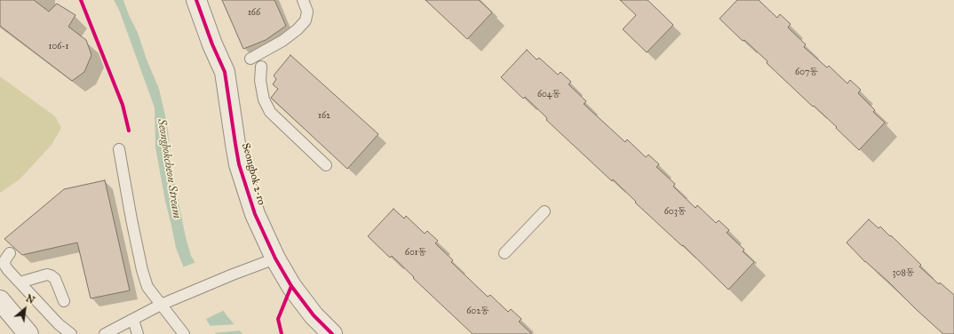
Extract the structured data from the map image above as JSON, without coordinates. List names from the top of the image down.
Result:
{
  "streets": {
    "street": ["Seongbok 2-ro"]
  },
  "water": ["Seongbokcheon Stream"],
  "house_numbers": [
    "166",
    "106-1",
    "607동",
    "604동",
    "162",
    "603동",
    "601동",
    "308동",
    "602동"
  ],
  "north": "top right"
}
